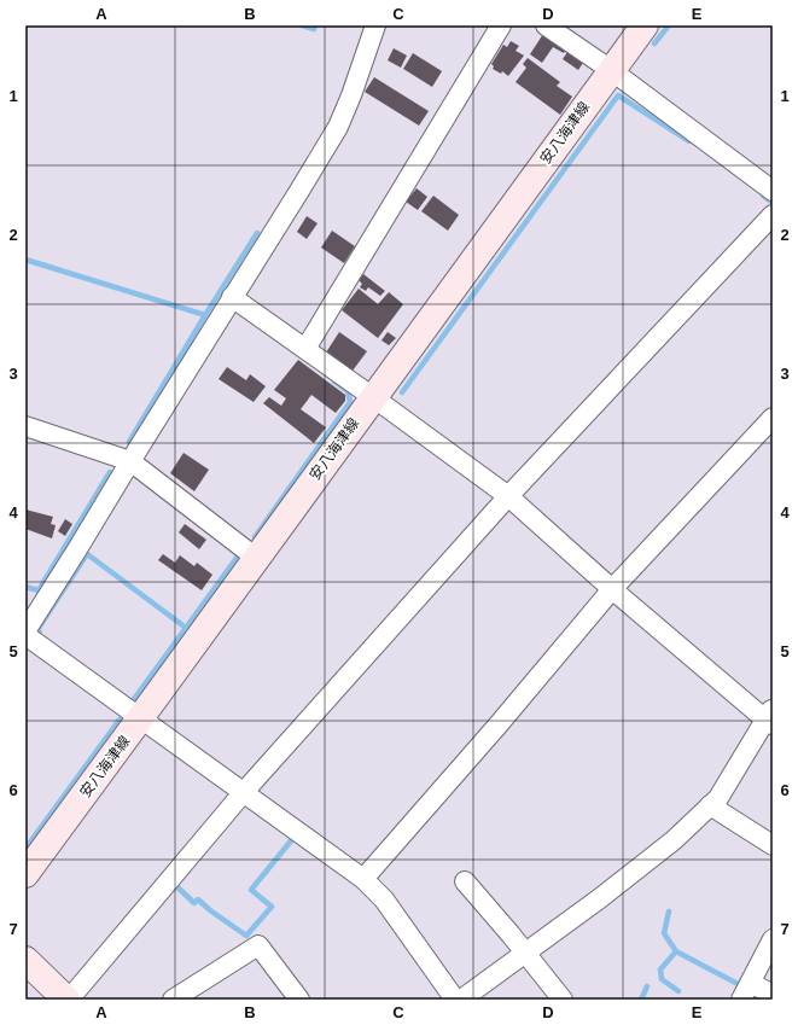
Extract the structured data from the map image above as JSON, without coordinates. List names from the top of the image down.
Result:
{
  "streets": {
    "main road": ["安八海津線"]
  },
  "grid": {
    "columns": [
      "A",
      "B",
      "C",
      "D",
      "E"
    ],
    "rows": [
      "1",
      "2",
      "3",
      "4",
      "5",
      "6",
      "7"
    ]
  }
}
